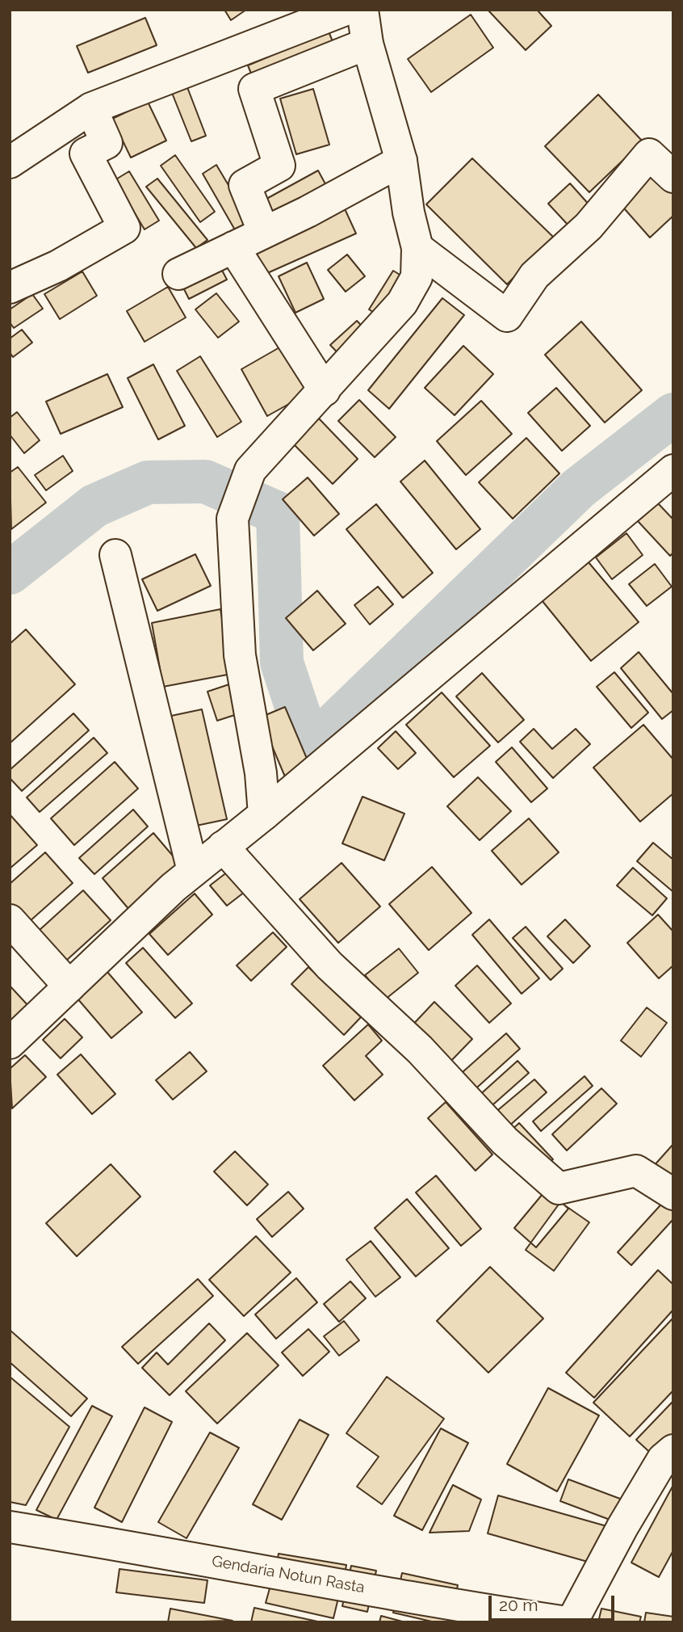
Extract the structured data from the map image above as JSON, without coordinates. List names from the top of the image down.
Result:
{
  "streets": {
    "street": ["Gendaria Notun Rasta"]
  },
  "scale_bar": "20 m"
}
